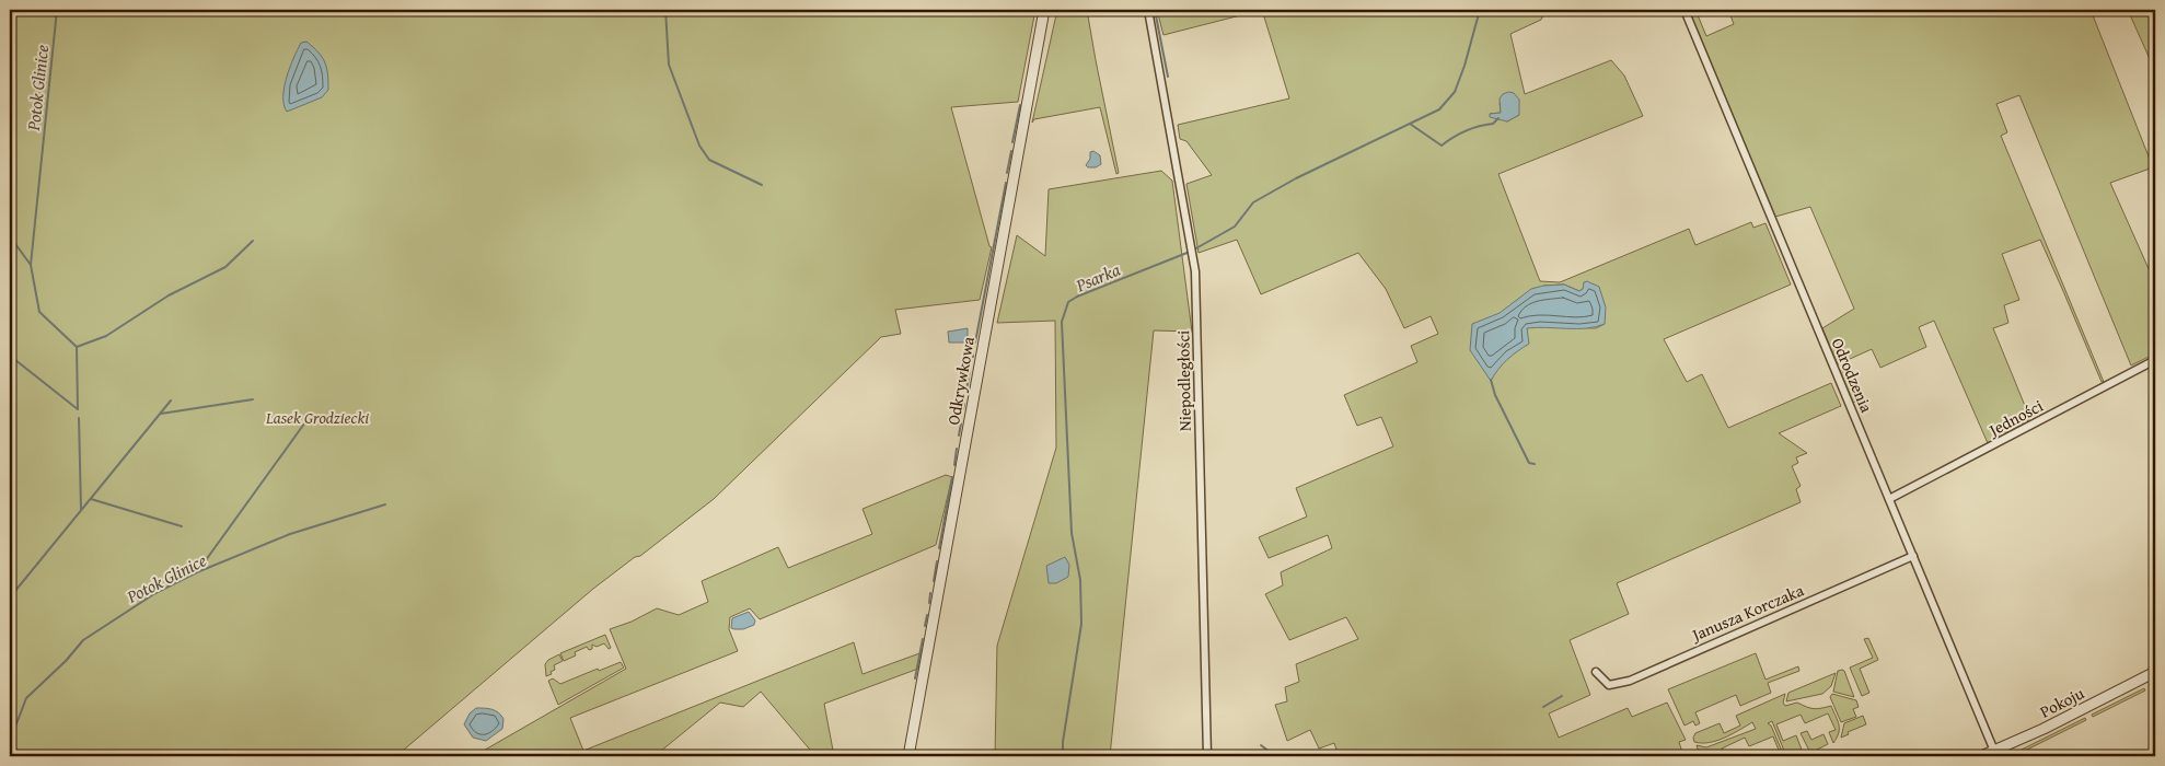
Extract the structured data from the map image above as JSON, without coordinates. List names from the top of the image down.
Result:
{
  "streets": {
    "street": [
      "Odrodzenia",
      "Odkrywkowa",
      "Niepodległości",
      "Jedności",
      "Janusza Korczaka",
      "Pokoju"
    ]
  },
  "crossings": [
    ["Odrodzenia", "Jedności"],
    ["Odrodzenia", "Janusza Korczaka"],
    ["Odrodzenia", "Pokoju"]
  ],
  "water": ["Potok Glinice", "Psarka"],
  "parks": ["Lasek Grodziecki"]
}
